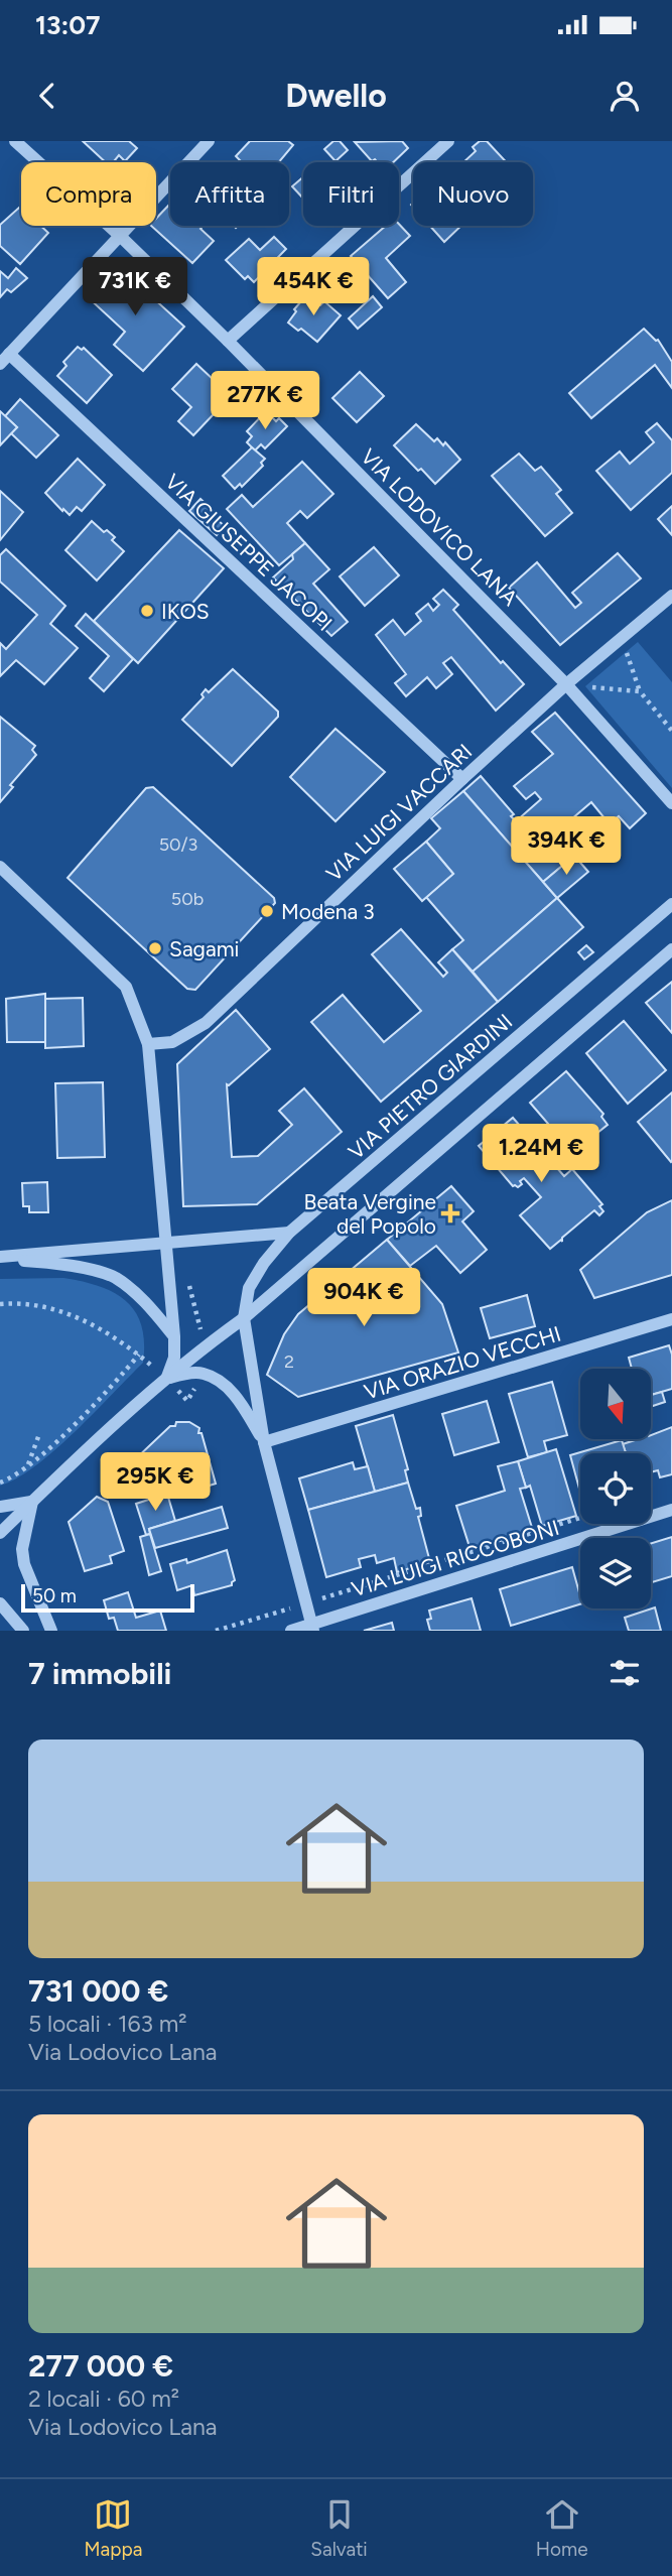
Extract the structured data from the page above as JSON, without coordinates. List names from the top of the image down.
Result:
{
  "streets": {
    "street": [
      "VIA LODOVICO LANA",
      "VIA GIUSEPPE JACOPI",
      "VIA LUIGI VACCARI",
      "VIA PIETRO GIARDINI",
      "VIA ORAZIO VECCHI",
      "VIA LUIGI RICCOBONI"
    ]
  },
  "crossings": [
    ["VIA LODOVICO LANA", "VIA LUIGI VACCARI"],
    ["VIA GIUSEPPE JACOPI", "VIA LUIGI VACCARI"],
    ["VIA PIETRO GIARDINI", "VIA ORAZIO VECCHI"]
  ],
  "places": {
    "other": ["IKOS", "Modena 3", "Sagami"],
    "health": ["Beata Vergine del Popolo"]
  },
  "house_numbers": ["50/3", "50b", "2"],
  "scale_bar": "50 m",
  "north": "bottom",
  "page": {
    "status": "13:07",
    "header": "Dwello",
    "chip": [
      "Compra",
      "Affitta",
      "Filtri",
      "Nuovo"
    ],
    "price": [
      "731K €",
      "454K €",
      "277K €",
      "394K €",
      "1.24M €",
      "904K €",
      "295K €"
    ],
    "scale": "50 m",
    "heading": "7 immobili",
    "list": [
      {
        "name": "731 000 €",
        "note": "5 locali · 163 m² · Via Lodovico Lana"
      },
      {
        "name": "277 000 €",
        "note": "2 locali · 60 m² · Via Lodovico Lana"
      }
    ],
    "tabs": ["Mappa", "Salvati", "Home"]
  }
}
